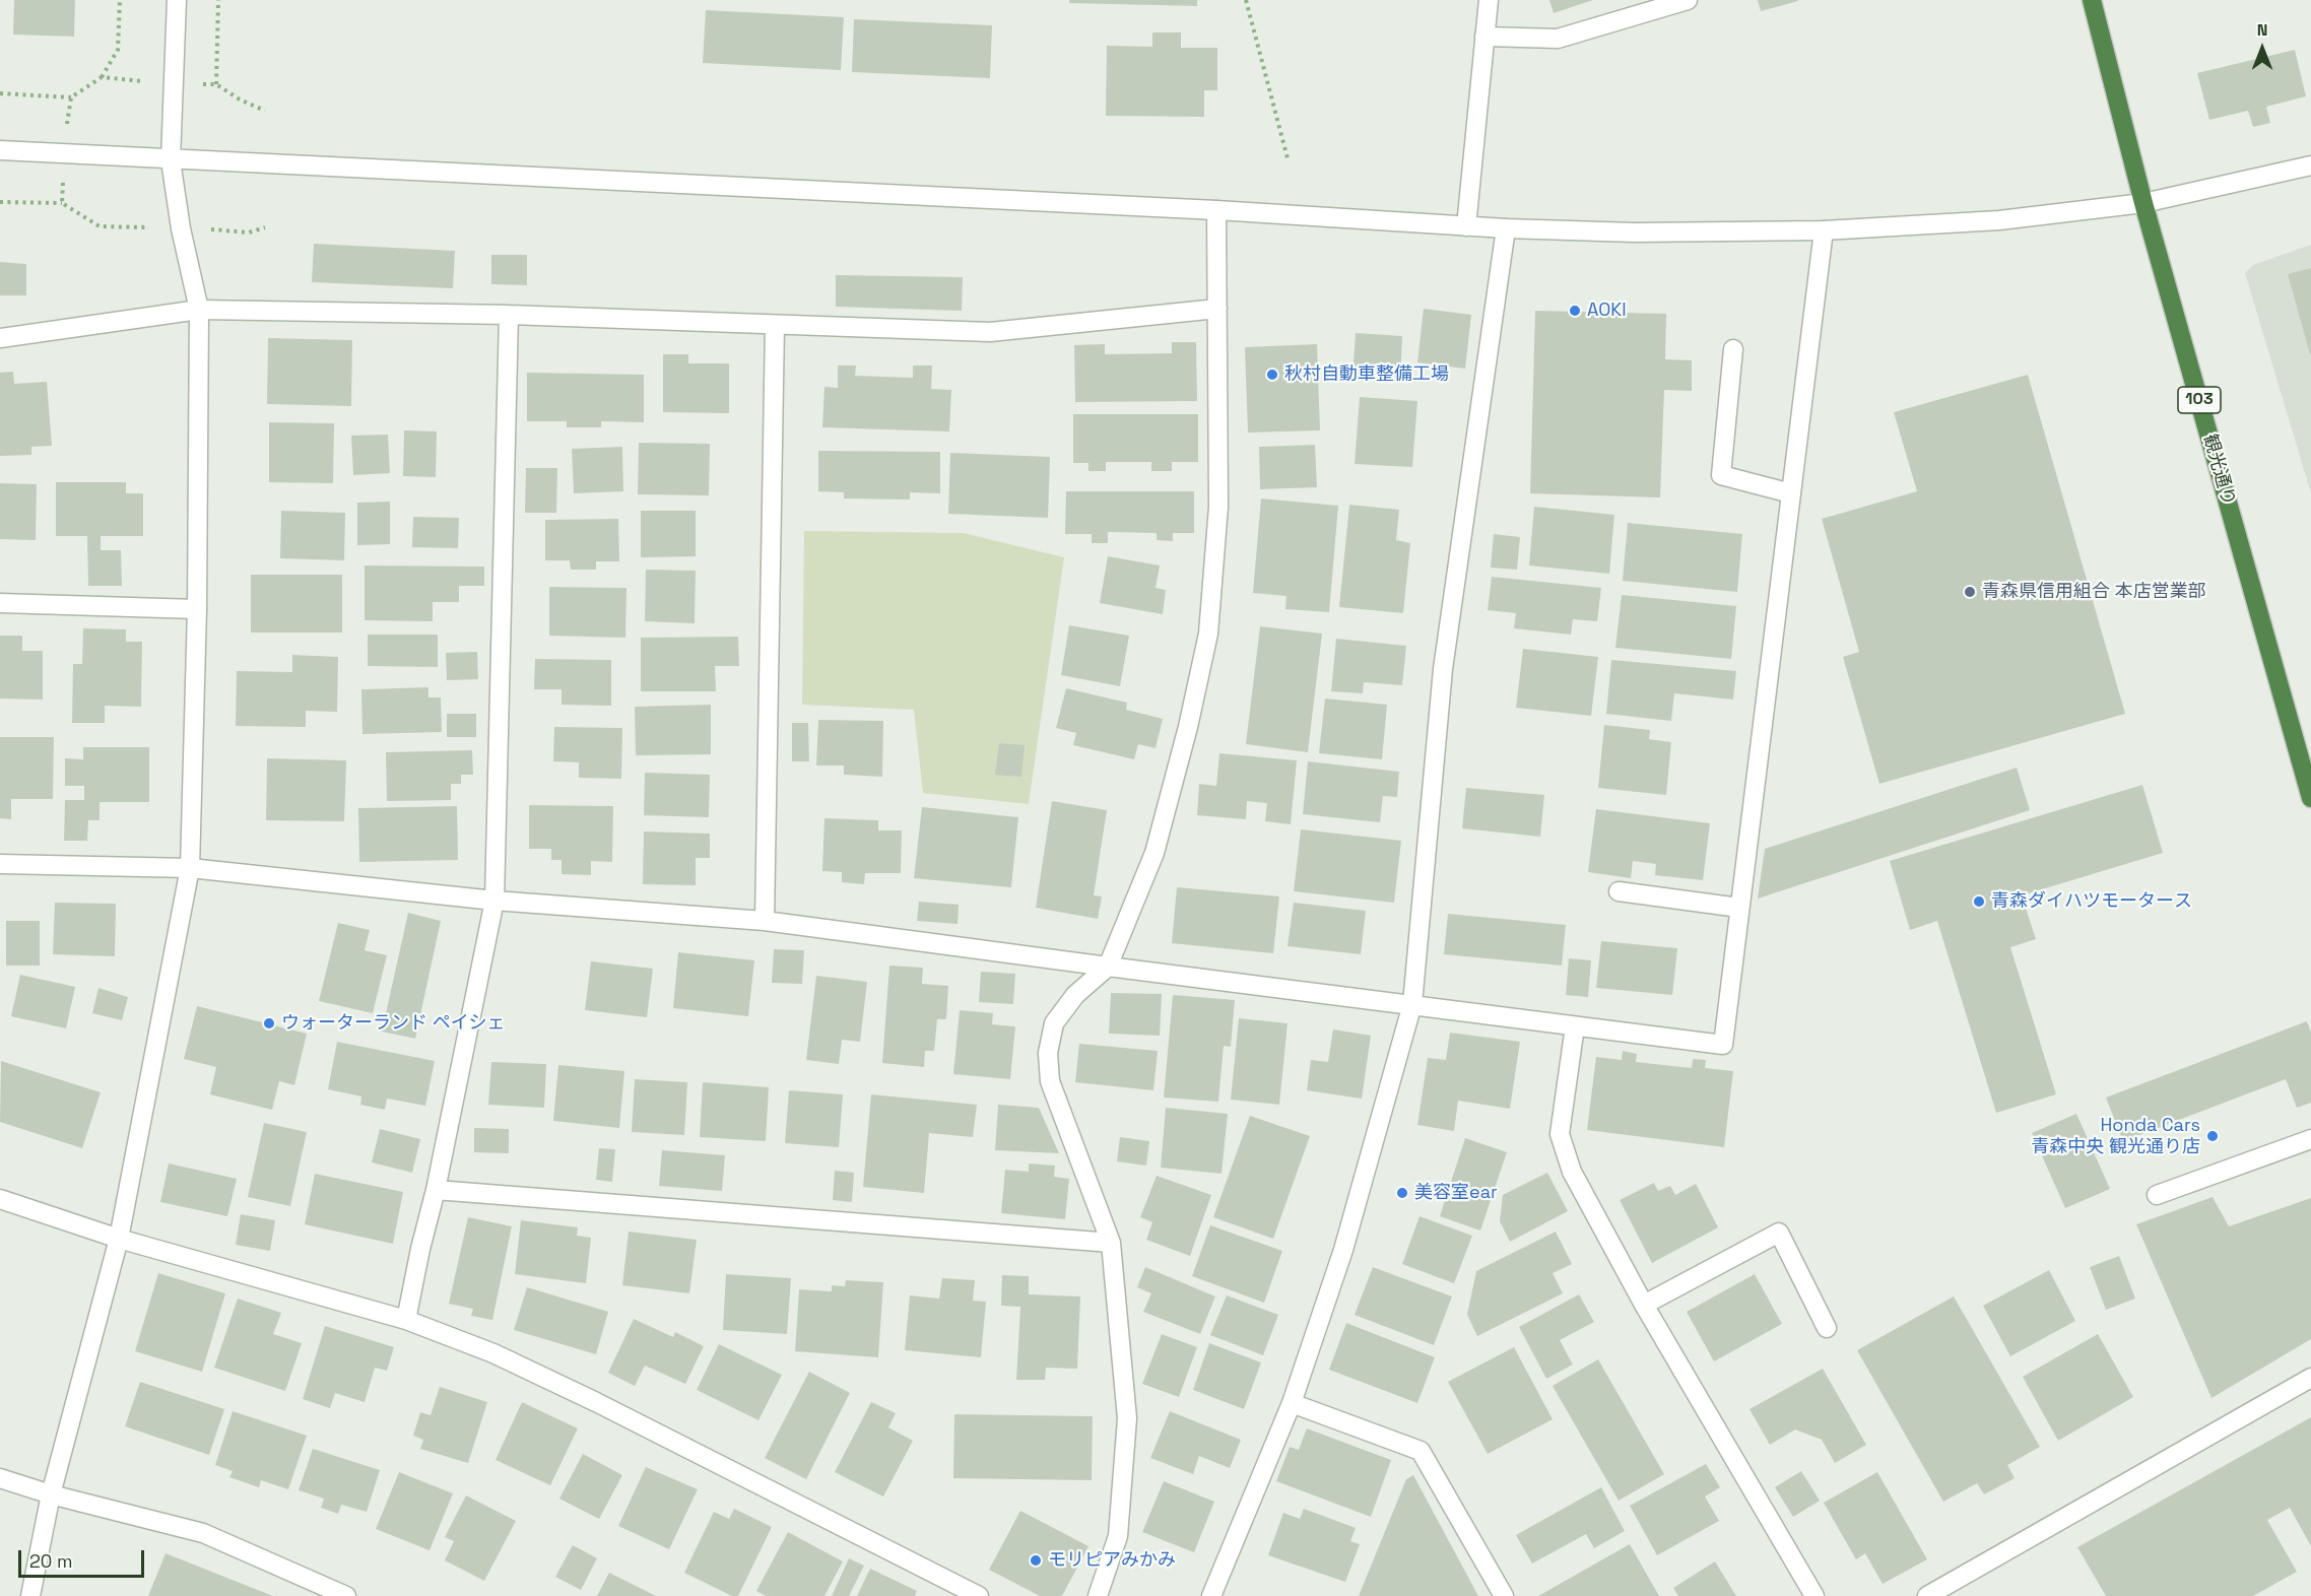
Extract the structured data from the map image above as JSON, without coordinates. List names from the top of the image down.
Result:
{
  "streets": {
    "highway": ["103", "観光通り"]
  },
  "places": [
    "AOKI",
    "秋村自動車整備工場",
    "青森県信用組合 本店営業部",
    "青森ダイハツモータース",
    "ウォーターランド ペイシェ",
    "Honda Cars 青森中央 観光通り店",
    "美容室ear",
    "モリピアみかみ"
  ],
  "scale_bar": "20 m",
  "north": "top"
}
